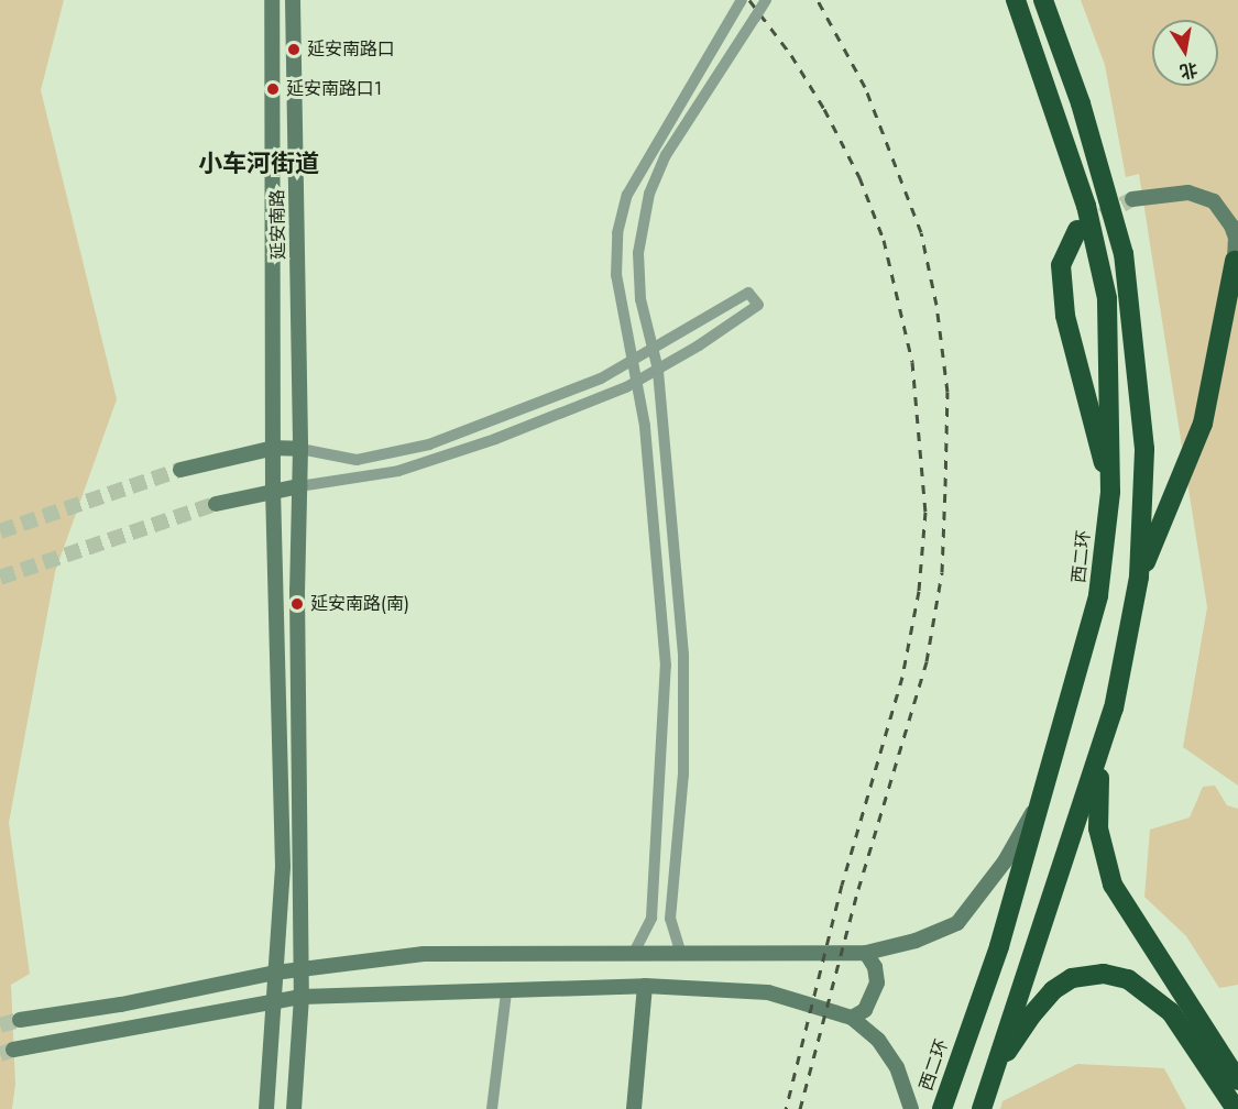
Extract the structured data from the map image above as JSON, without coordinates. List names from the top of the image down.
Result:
{
  "streets": {
    "highway": ["西二环"],
    "main road": ["延安南路"]
  },
  "districts": ["小车河街道"],
  "places": ["延安南路口", "延安南路口1", "延安南路(南)"],
  "north": "bottom"
}
